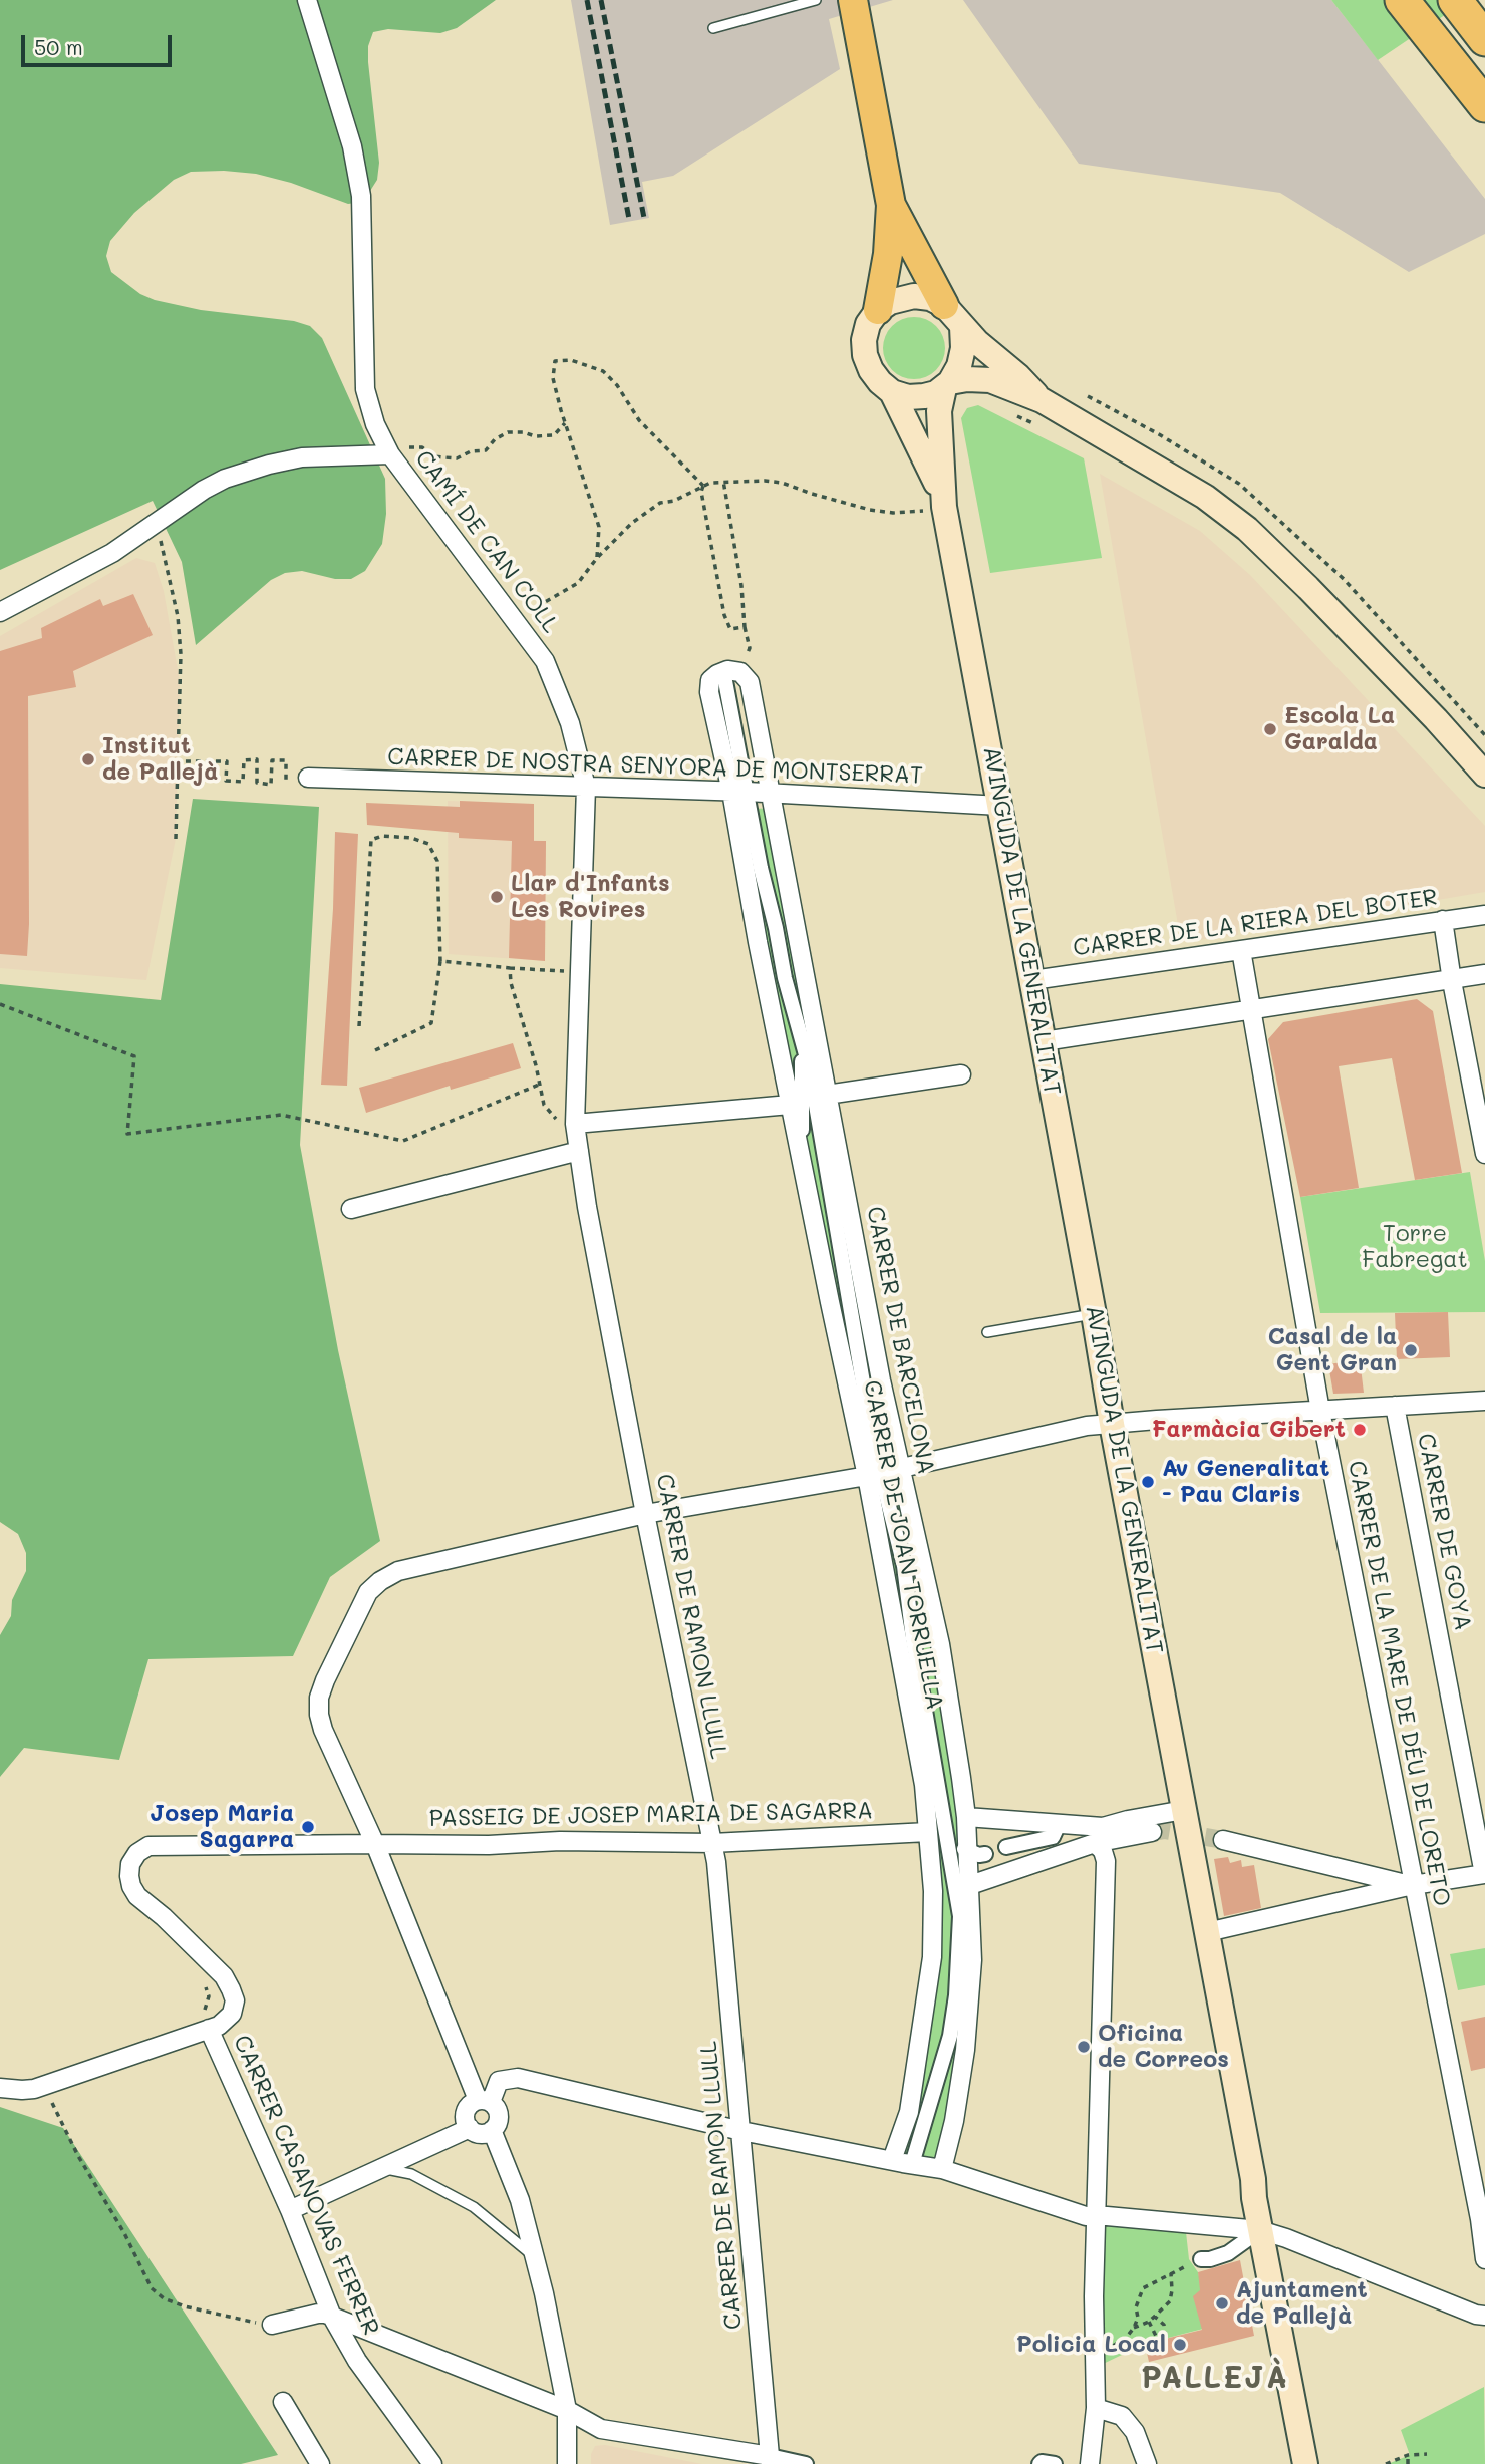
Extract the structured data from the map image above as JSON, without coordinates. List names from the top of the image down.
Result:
{
  "streets": {
    "main road": ["AVINGUDA DE LA GENERALITAT"],
    "street": [
      "CAMÍ DE CAN COLL",
      "CARRER DE NOSTRA SENYORA DE MONTSERRAT",
      "CARRER DE LA RIERA DEL BOTER",
      "CARRER DE BARCELONA",
      "CARRER DE GOYA",
      "CARRER DE JOAN TORRUELLA",
      "CARRER DE RAMON LLULL",
      "CARRER DE LA MARE DE DÉU DE LORETO",
      "PASSEIG DE JOSEP MARIA DE SAGARRA",
      "CARRER CASANOVAS FERRER"
    ]
  },
  "crossings": [
    ["CAMÍ DE CAN COLL", "CARRER DE NOSTRA SENYORA DE MONTSERRAT"],
    ["CAMÍ DE CAN COLL", "CARRER DE RAMON LLULL"],
    ["CARRER DE NOSTRA SENYORA DE MONTSERRAT", "AVINGUDA DE LA GENERALITAT"],
    ["CARRER DE NOSTRA SENYORA DE MONTSERRAT", "CARRER DE BARCELONA"],
    ["CARRER DE NOSTRA SENYORA DE MONTSERRAT", "CARRER DE JOAN TORRUELLA"],
    ["CARRER DE NOSTRA SENYORA DE MONTSERRAT", "CARRER DE RAMON LLULL"],
    ["AVINGUDA DE LA GENERALITAT", "CARRER DE LA RIERA DEL BOTER"],
    ["CARRER DE LA RIERA DEL BOTER", "CARRER DE LA MARE DE DÉU DE LORETO"],
    ["CARRER DE JOAN TORRUELLA", "PASSEIG DE JOSEP MARIA DE SAGARRA"],
    ["CARRER DE RAMON LLULL", "PASSEIG DE JOSEP MARIA DE SAGARRA"],
    ["PASSEIG DE JOSEP MARIA DE SAGARRA", "CARRER CASANOVAS FERRER"]
  ],
  "districts": ["PALLEJÀ"],
  "parks": ["Torre Fabregat"],
  "places": [
    "Escola La Garalda",
    "Institut de Pallejà",
    "Llar d'Infants Les Rovires",
    "Casal de la Gent Gran",
    "Farmàcia Gibert",
    "Av Generalitat - Pau Claris",
    "Josep Maria Sagarra",
    "Oficina de Correos",
    "Ajuntament de Pallejà",
    "Policia Local"
  ],
  "scale_bar": "50 m"
}
